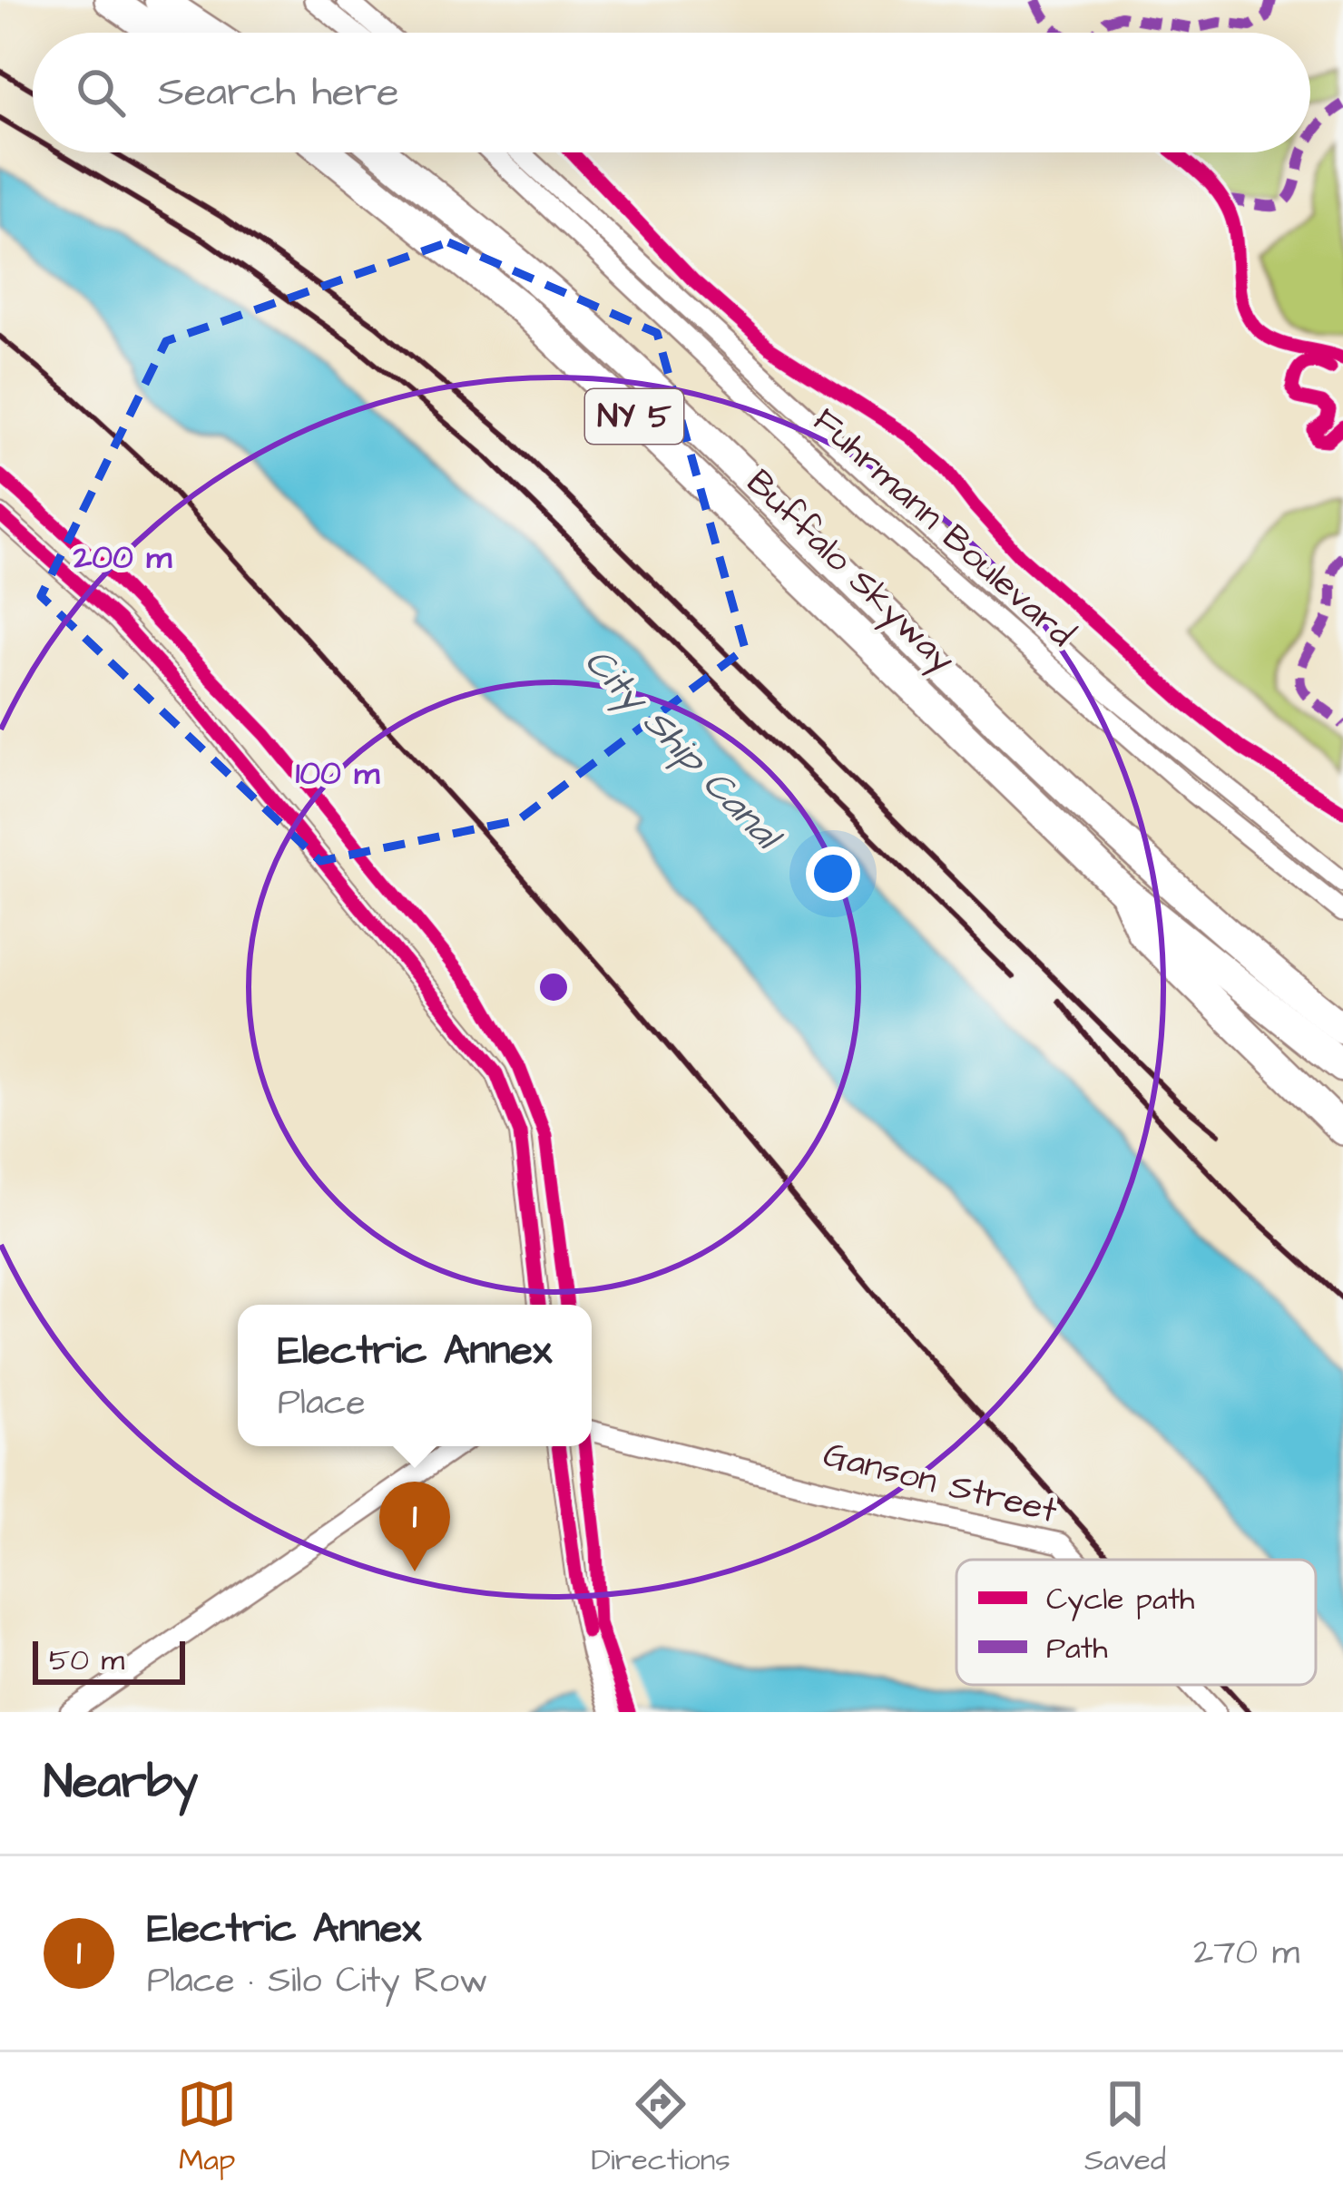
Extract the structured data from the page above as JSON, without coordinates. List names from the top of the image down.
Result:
{
  "streets": {
    "highway": ["NY 5", "Buffalo Skyway"],
    "street": ["Fuhrmann Boulevard", "Ganson Street"]
  },
  "water": ["City Ship Canal"],
  "legend": ["Cycle path", "Path"],
  "scale_bar": "50 m",
  "page": {
    "search": "Search here",
    "popup": ["Electric Annex", "Place"],
    "pins": "1",
    "scale": "50 m",
    "heading": "Nearby",
    "list": [
      {
        "mark": "1",
        "name": "Electric Annex",
        "note": "Place · Silo City Row",
        "value": "270 m"
      }
    ],
    "nav": ["Map", "Directions", "Saved"]
  },
  "rings": ["200 m", "100 m"]
}
